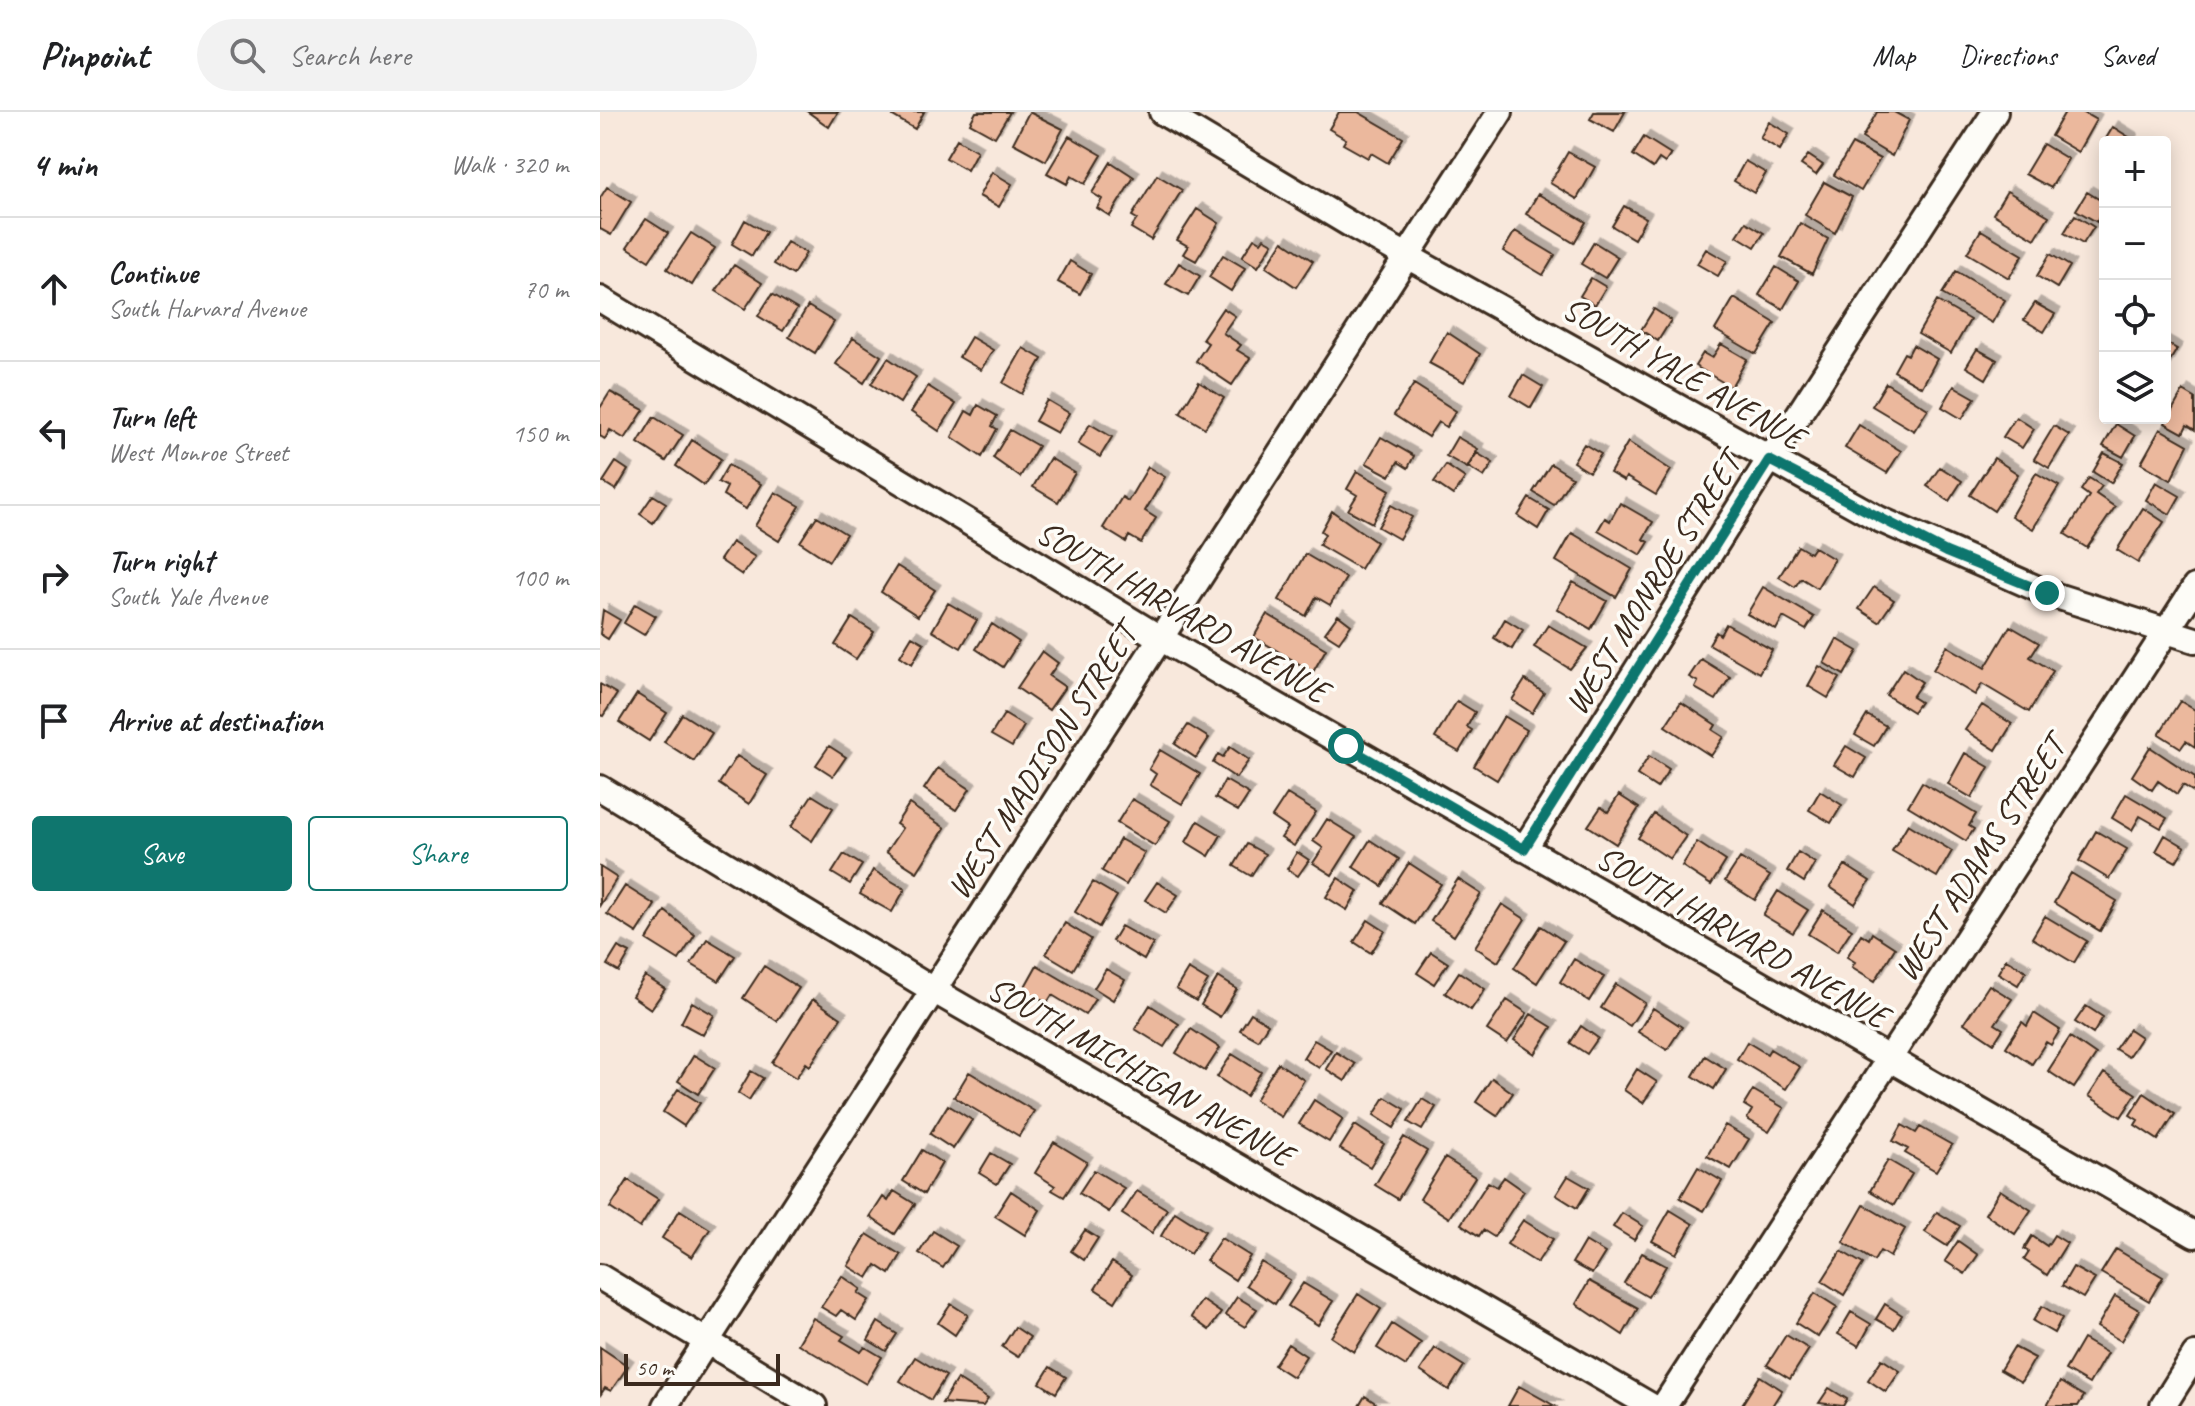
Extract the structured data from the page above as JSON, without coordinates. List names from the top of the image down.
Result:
{
  "streets": {
    "street": [
      "SOUTH YALE AVENUE",
      "WEST MONROE STREET",
      "SOUTH HARVARD AVENUE",
      "WEST MADISON STREET",
      "WEST ADAMS STREET",
      "SOUTH MICHIGAN AVENUE"
    ]
  },
  "crossings": [
    ["SOUTH YALE AVENUE", "WEST MONROE STREET"],
    ["SOUTH YALE AVENUE", "WEST MADISON STREET"],
    ["SOUTH YALE AVENUE", "WEST ADAMS STREET"],
    ["WEST MONROE STREET", "SOUTH HARVARD AVENUE"],
    ["SOUTH HARVARD AVENUE", "WEST MADISON STREET"],
    ["SOUTH HARVARD AVENUE", "WEST ADAMS STREET"],
    ["WEST MADISON STREET", "SOUTH MICHIGAN AVENUE"]
  ],
  "scale_bar": "50 m",
  "page": {
    "header": "Pinpoint",
    "search": "Search here",
    "nav": ["Map", "Directions", "Saved"],
    "heading": ["4 min", "Walk · 320 m"],
    "map_buttons": ["+", "−"],
    "list": [
      ["Continue", "South Harvard Avenue", "70 m"],
      ["Turn left", "West Monroe Street", "150 m"],
      ["Turn right", "South Yale Avenue", "100 m"],
      "Arrive at destination"
    ],
    "buttons": ["Save", "Share"],
    "scale": "50 m"
  }
}
